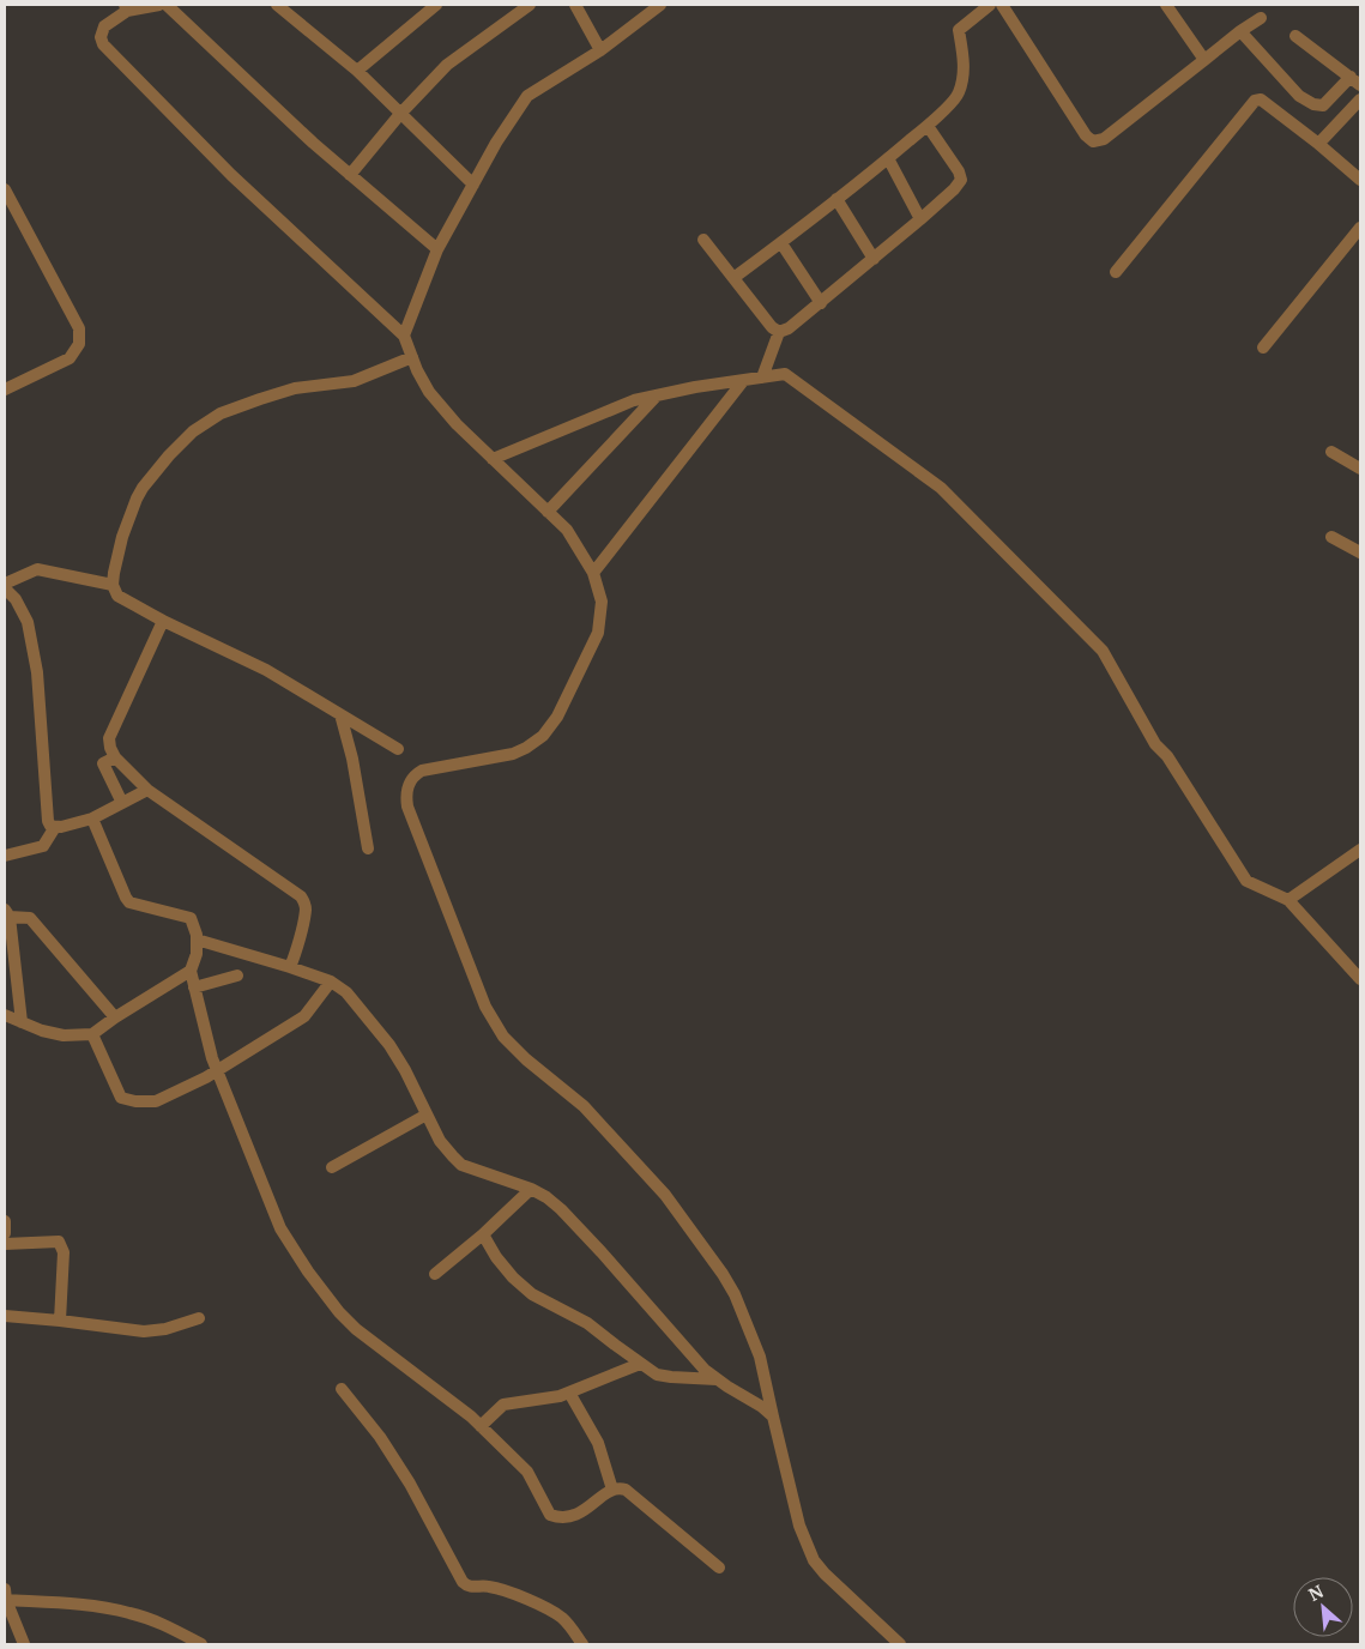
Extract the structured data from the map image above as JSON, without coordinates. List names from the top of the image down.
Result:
{
  "north": "top left"
}
